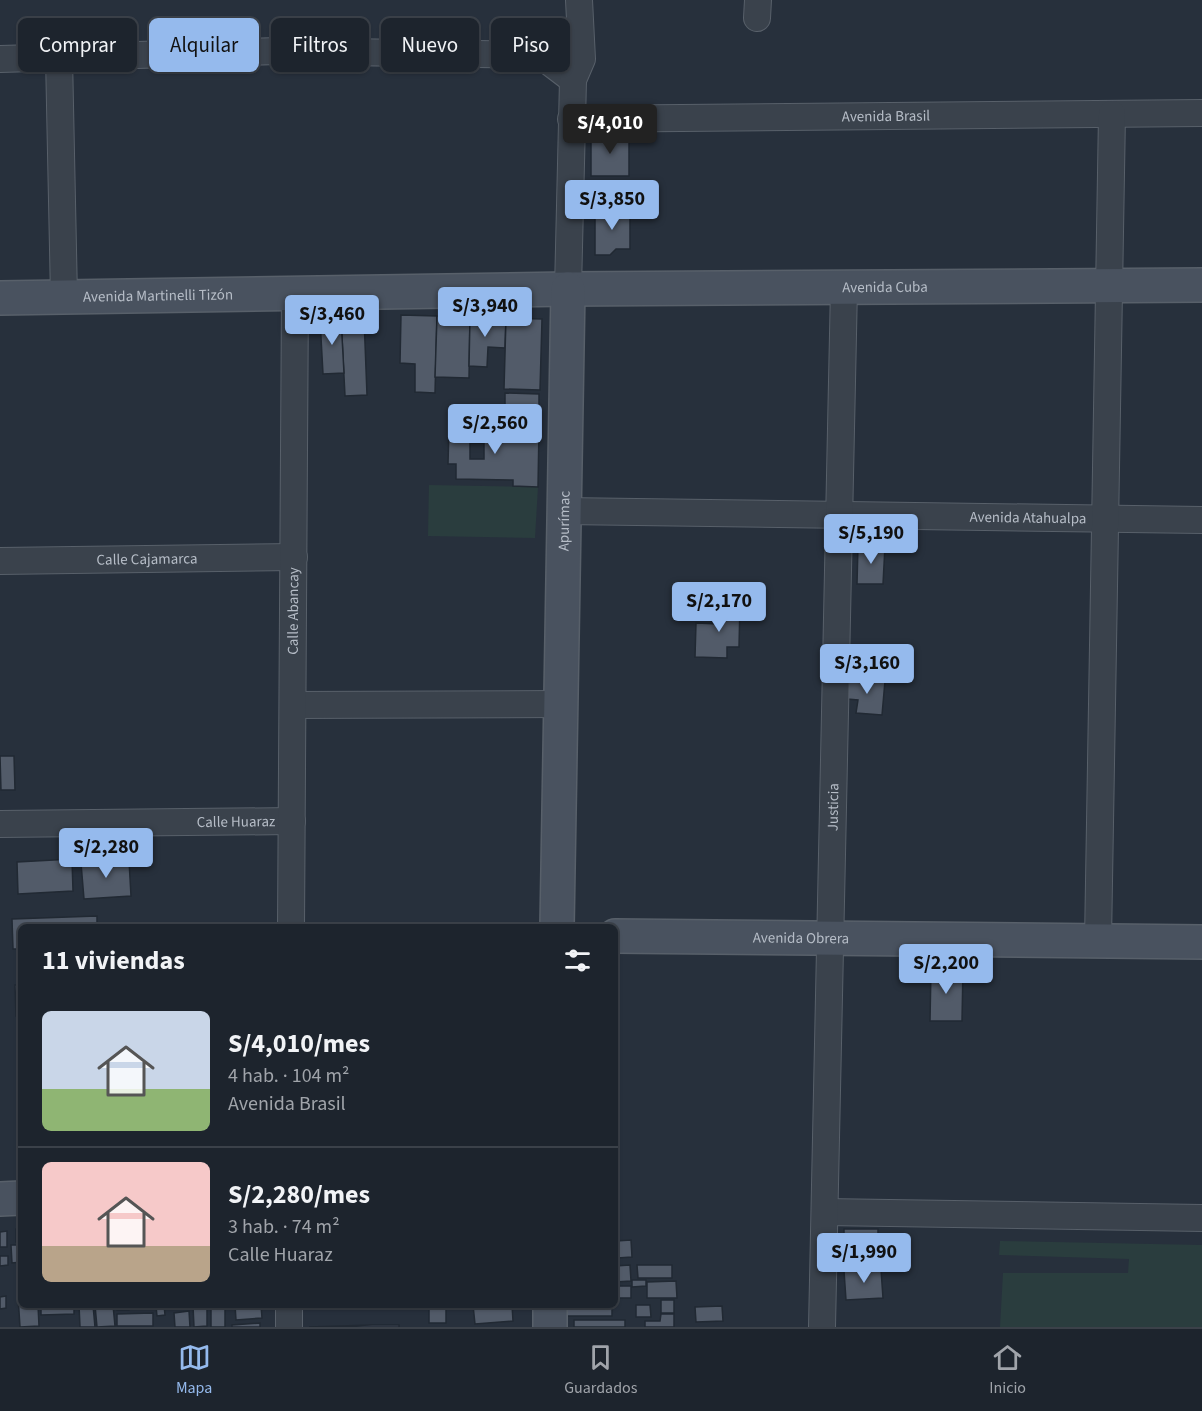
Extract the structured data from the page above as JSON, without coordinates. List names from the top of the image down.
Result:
{
  "streets": {
    "street": [
      "Avenida Brasil",
      "Avenida Cuba",
      "Avenida Martinelli Tizón",
      "Avenida Atahualpa",
      "Apurímac",
      "Calle Cajamarca",
      "Calle Abancay",
      "Justicia",
      "Calle Huaraz",
      "Avenida Obrera"
    ]
  },
  "crossings": [
    ["Avenida Brasil", "Apurímac"],
    ["Avenida Cuba", "Avenida Martinelli Tizón"],
    ["Avenida Cuba", "Apurímac"],
    ["Avenida Cuba", "Justicia"],
    ["Avenida Martinelli Tizón", "Apurímac"],
    ["Avenida Martinelli Tizón", "Calle Abancay"],
    ["Avenida Atahualpa", "Apurímac"],
    ["Avenida Atahualpa", "Justicia"],
    ["Calle Cajamarca", "Calle Abancay"],
    ["Calle Abancay", "Calle Huaraz"],
    ["Justicia", "Avenida Obrera"]
  ],
  "page": {
    "chip": [
      "Comprar",
      "Alquilar",
      "Filtros",
      "Nuevo",
      "Piso"
    ],
    "price": [
      "S/4,010",
      "S/3,850",
      "S/3,940",
      "S/3,460",
      "S/2,560",
      "S/5,190",
      "S/2,170",
      "S/3,160",
      "S/2,280",
      "S/2,200",
      "S/1,990"
    ],
    "heading": "11 viviendas",
    "list": [
      {
        "name": "S/4,010/mes",
        "note": "4 hab. · 104 m² · Avenida Brasil"
      },
      {
        "name": "S/2,280/mes",
        "note": "3 hab. · 74 m² · Calle Huaraz"
      }
    ],
    "tabs": ["Mapa", "Guardados", "Inicio"]
  }
}
